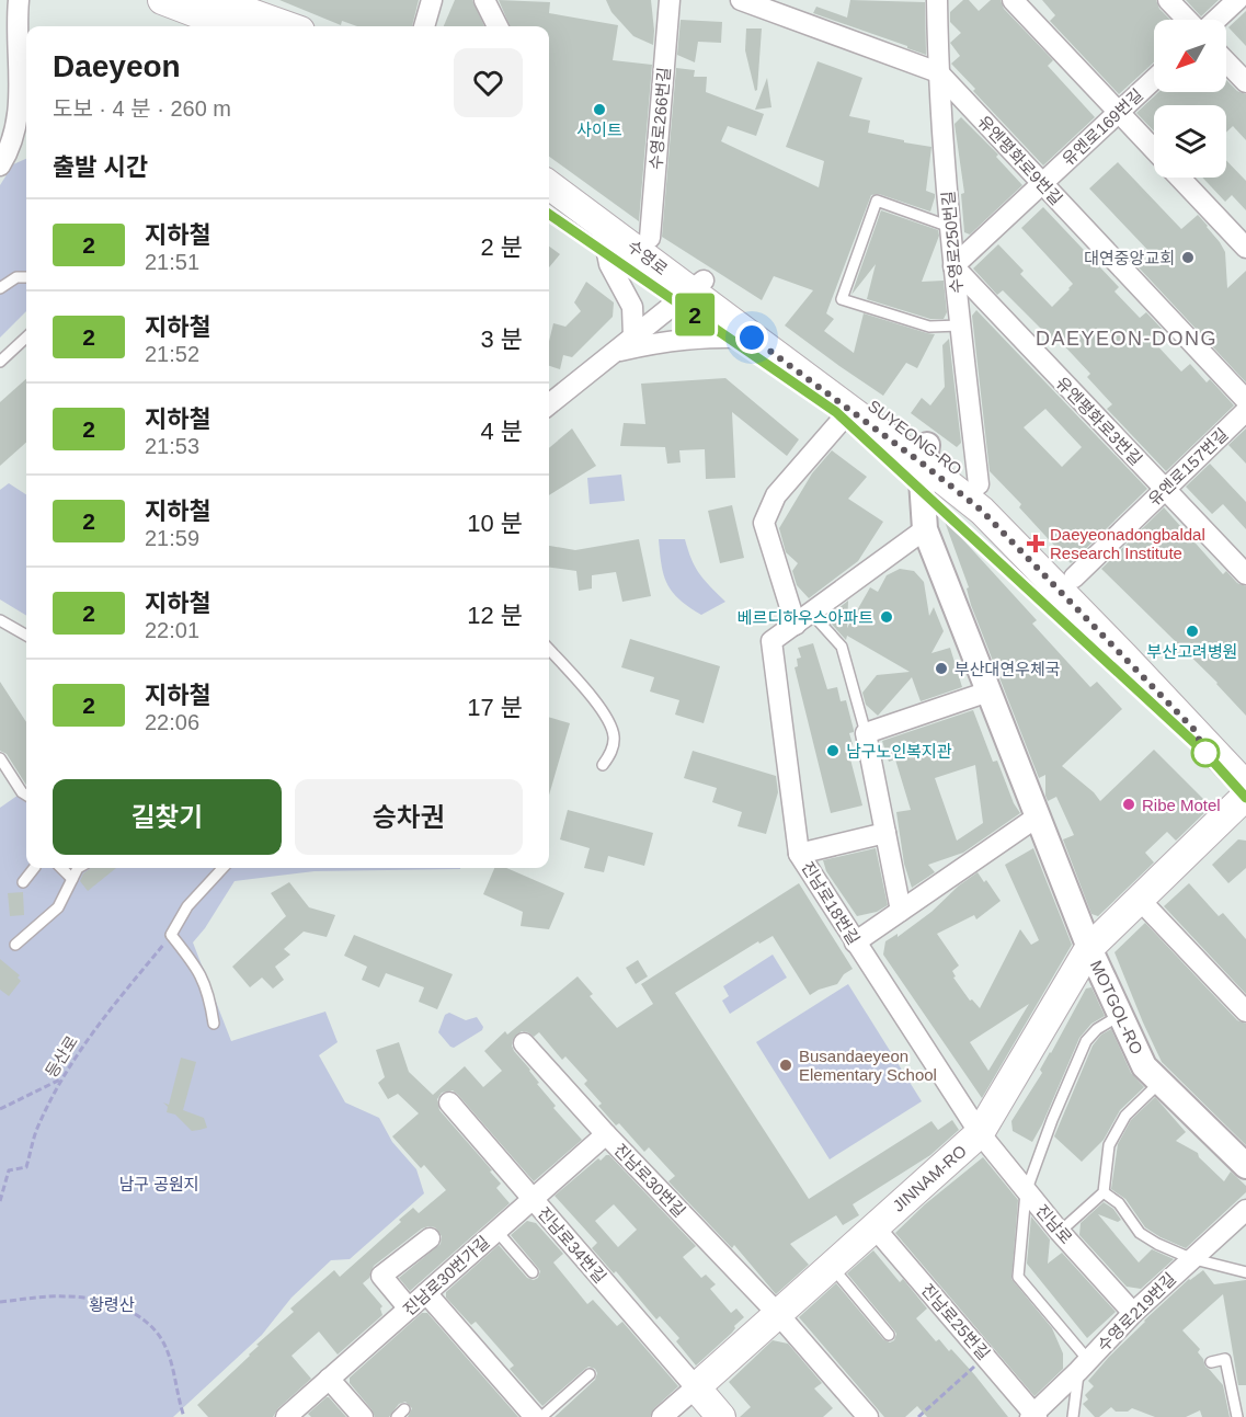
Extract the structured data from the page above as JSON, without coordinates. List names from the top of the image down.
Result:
{
  "streets": {
    "main road": ["수영로", "SUYEONG-RO", "JINNAM-RO"],
    "street": [
      "수영로266번길",
      "유엔로169번길",
      "유엔평화로9번길",
      "수영로250번길",
      "유엔평화로3번길",
      "유엔로157번길",
      "진남로18번길",
      "MOTGOL-RO",
      "진남로30번길",
      "진남로",
      "진남로34번길",
      "진남로30번가길",
      "수영로219번길",
      "진남로25번길"
    ],
    "path": ["등산로"]
  },
  "crossings": [
    ["수영로266번길", "SUYEONG-RO"],
    ["유엔로169번길", "유엔평화로9번길"],
    ["유엔로169번길", "수영로250번길"],
    ["유엔로169번길", "유엔평화로3번길"],
    ["유엔평화로9번길", "수영로250번길"],
    ["수영로250번길", "유엔평화로3번길"],
    ["수영로250번길", "SUYEONG-RO"],
    ["수영로", "SUYEONG-RO"],
    ["수영로", "MOTGOL-RO"],
    ["유엔평화로3번길", "유엔로157번길"],
    ["SUYEONG-RO", "유엔로157번길"],
    ["SUYEONG-RO", "MOTGOL-RO"],
    ["진남로18번길", "JINNAM-RO"],
    ["진남로18번길", "진남로"],
    ["MOTGOL-RO", "JINNAM-RO"],
    ["JINNAM-RO", "진남로30번길"],
    ["JINNAM-RO", "진남로"],
    ["JINNAM-RO", "진남로34번길"],
    ["JINNAM-RO", "진남로25번길"],
    ["진남로30번길", "진남로30번가길"],
    ["진남로", "수영로219번길"],
    ["진남로34번길", "진남로30번가길"],
    ["수영로219번길", "진남로25번길"]
  ],
  "districts": ["DAEYEON-DONG"],
  "parks": ["남구 공원지", "황령산"],
  "places": {
    "other": [
      "사이트",
      "대연중앙교회",
      "베르디하우스아파트",
      "부산고려병원",
      "부산대연우체국",
      "남구노인복지관",
      "Ribe Motel",
      "Busandaeyeon Elementary School"
    ],
    "health": ["Daeyeonadongbaldal Research Institute"]
  },
  "lines": ["metro line 2"],
  "north": "bottom left",
  "page": {
    "on_map": "2",
    "heading": [
      ["Daeyeon", "도보 · 4 분 · 260 m"],
      "출발 시간"
    ],
    "list": [
      {
        "mark": "2",
        "name": "지하철",
        "note": "21:51",
        "value": "2 분"
      },
      {
        "mark": "2",
        "name": "지하철",
        "note": "21:52",
        "value": "3 분"
      },
      {
        "mark": "2",
        "name": "지하철",
        "note": "21:53",
        "value": "4 분"
      },
      {
        "mark": "2",
        "name": "지하철",
        "note": "21:59",
        "value": "10 분"
      },
      {
        "mark": "2",
        "name": "지하철",
        "note": "22:01",
        "value": "12 분"
      },
      {
        "mark": "2",
        "name": "지하철",
        "note": "22:06",
        "value": "17 분"
      }
    ],
    "buttons": ["길찾기", "승차권"]
  }
}
